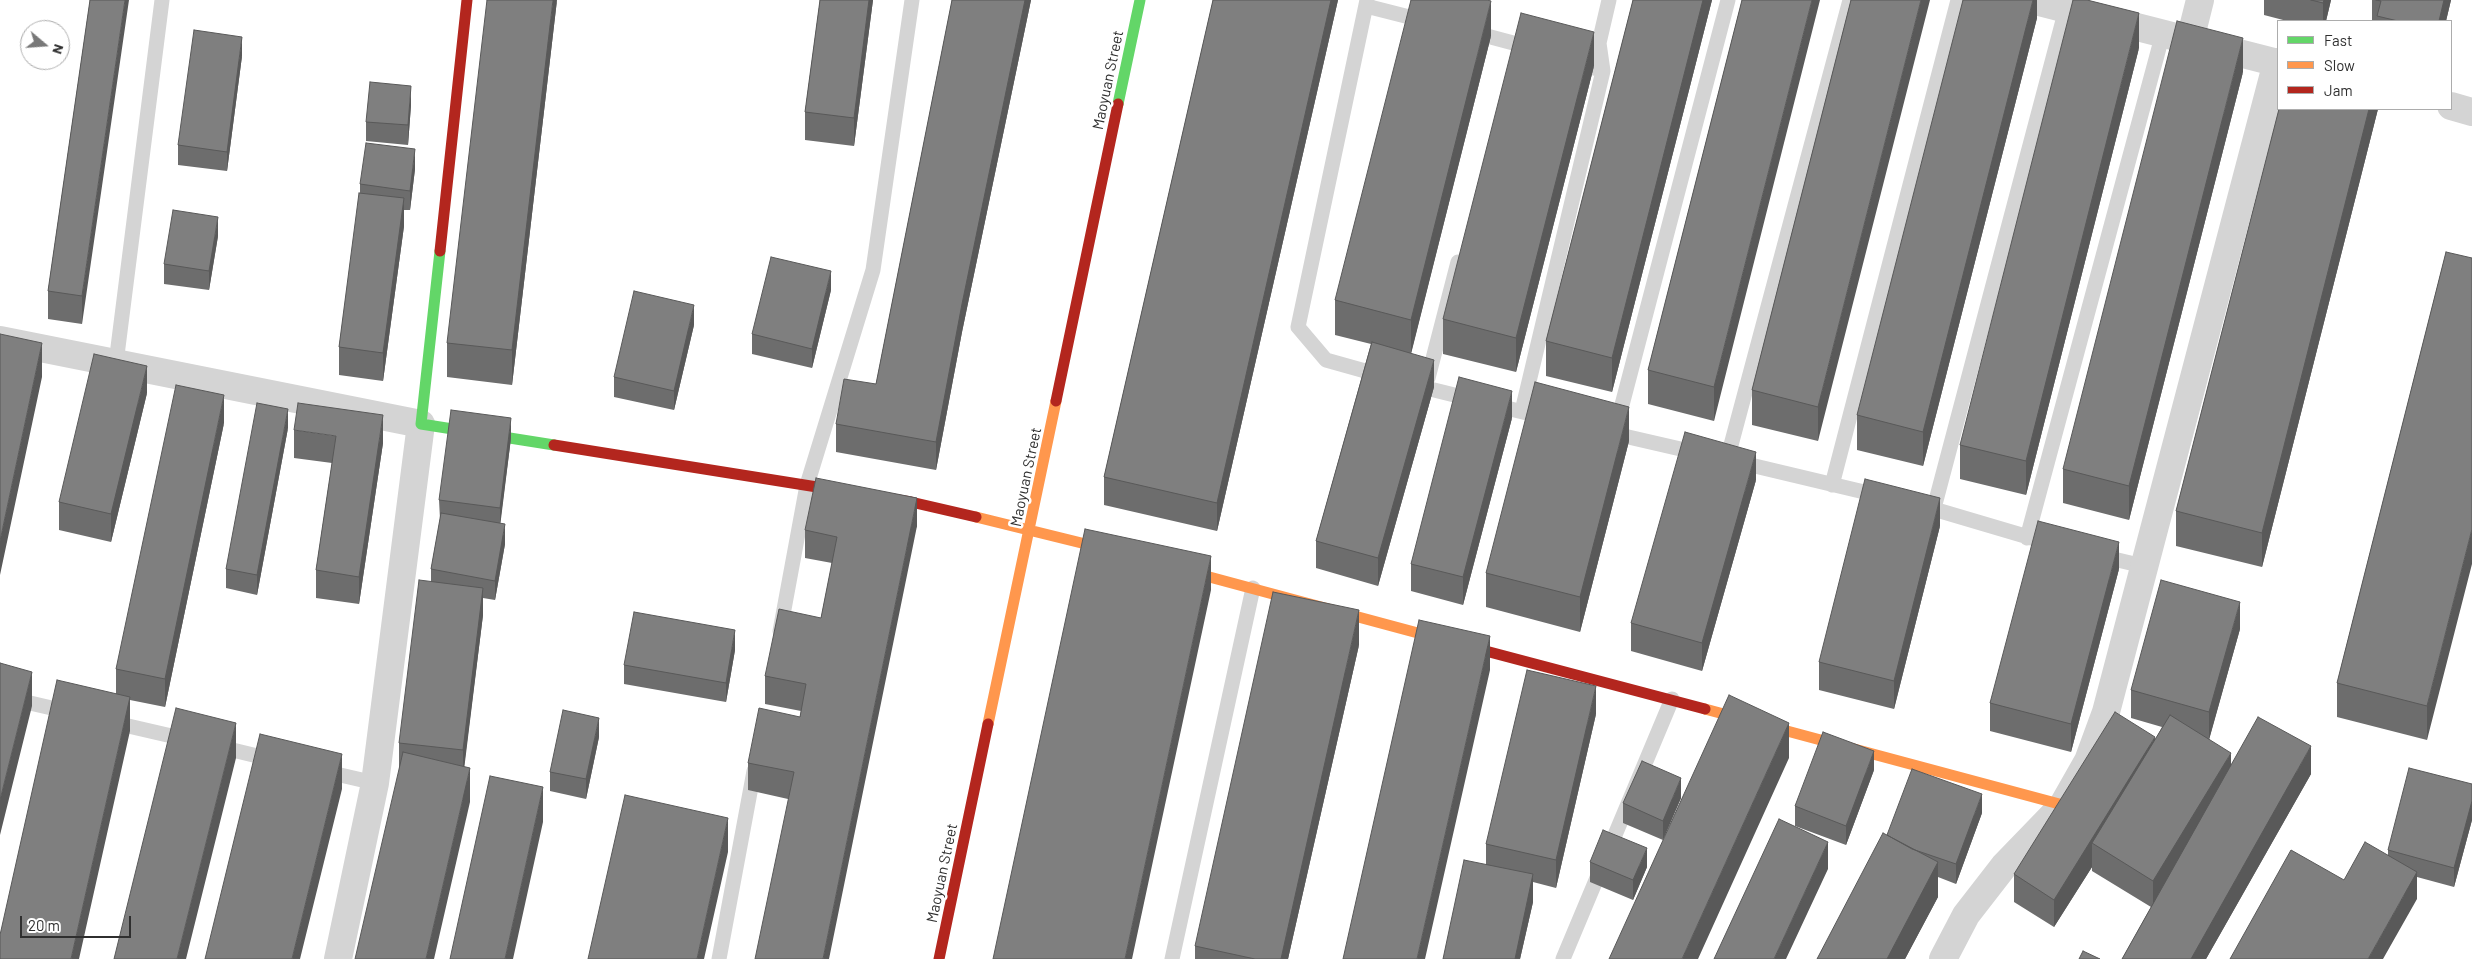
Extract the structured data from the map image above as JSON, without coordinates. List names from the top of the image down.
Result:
{
  "streets": {
    "street": ["Maoyuan Street"]
  },
  "legend": ["Fast", "Slow", "Jam"],
  "scale_bar": "20 m",
  "north": "right"
}
